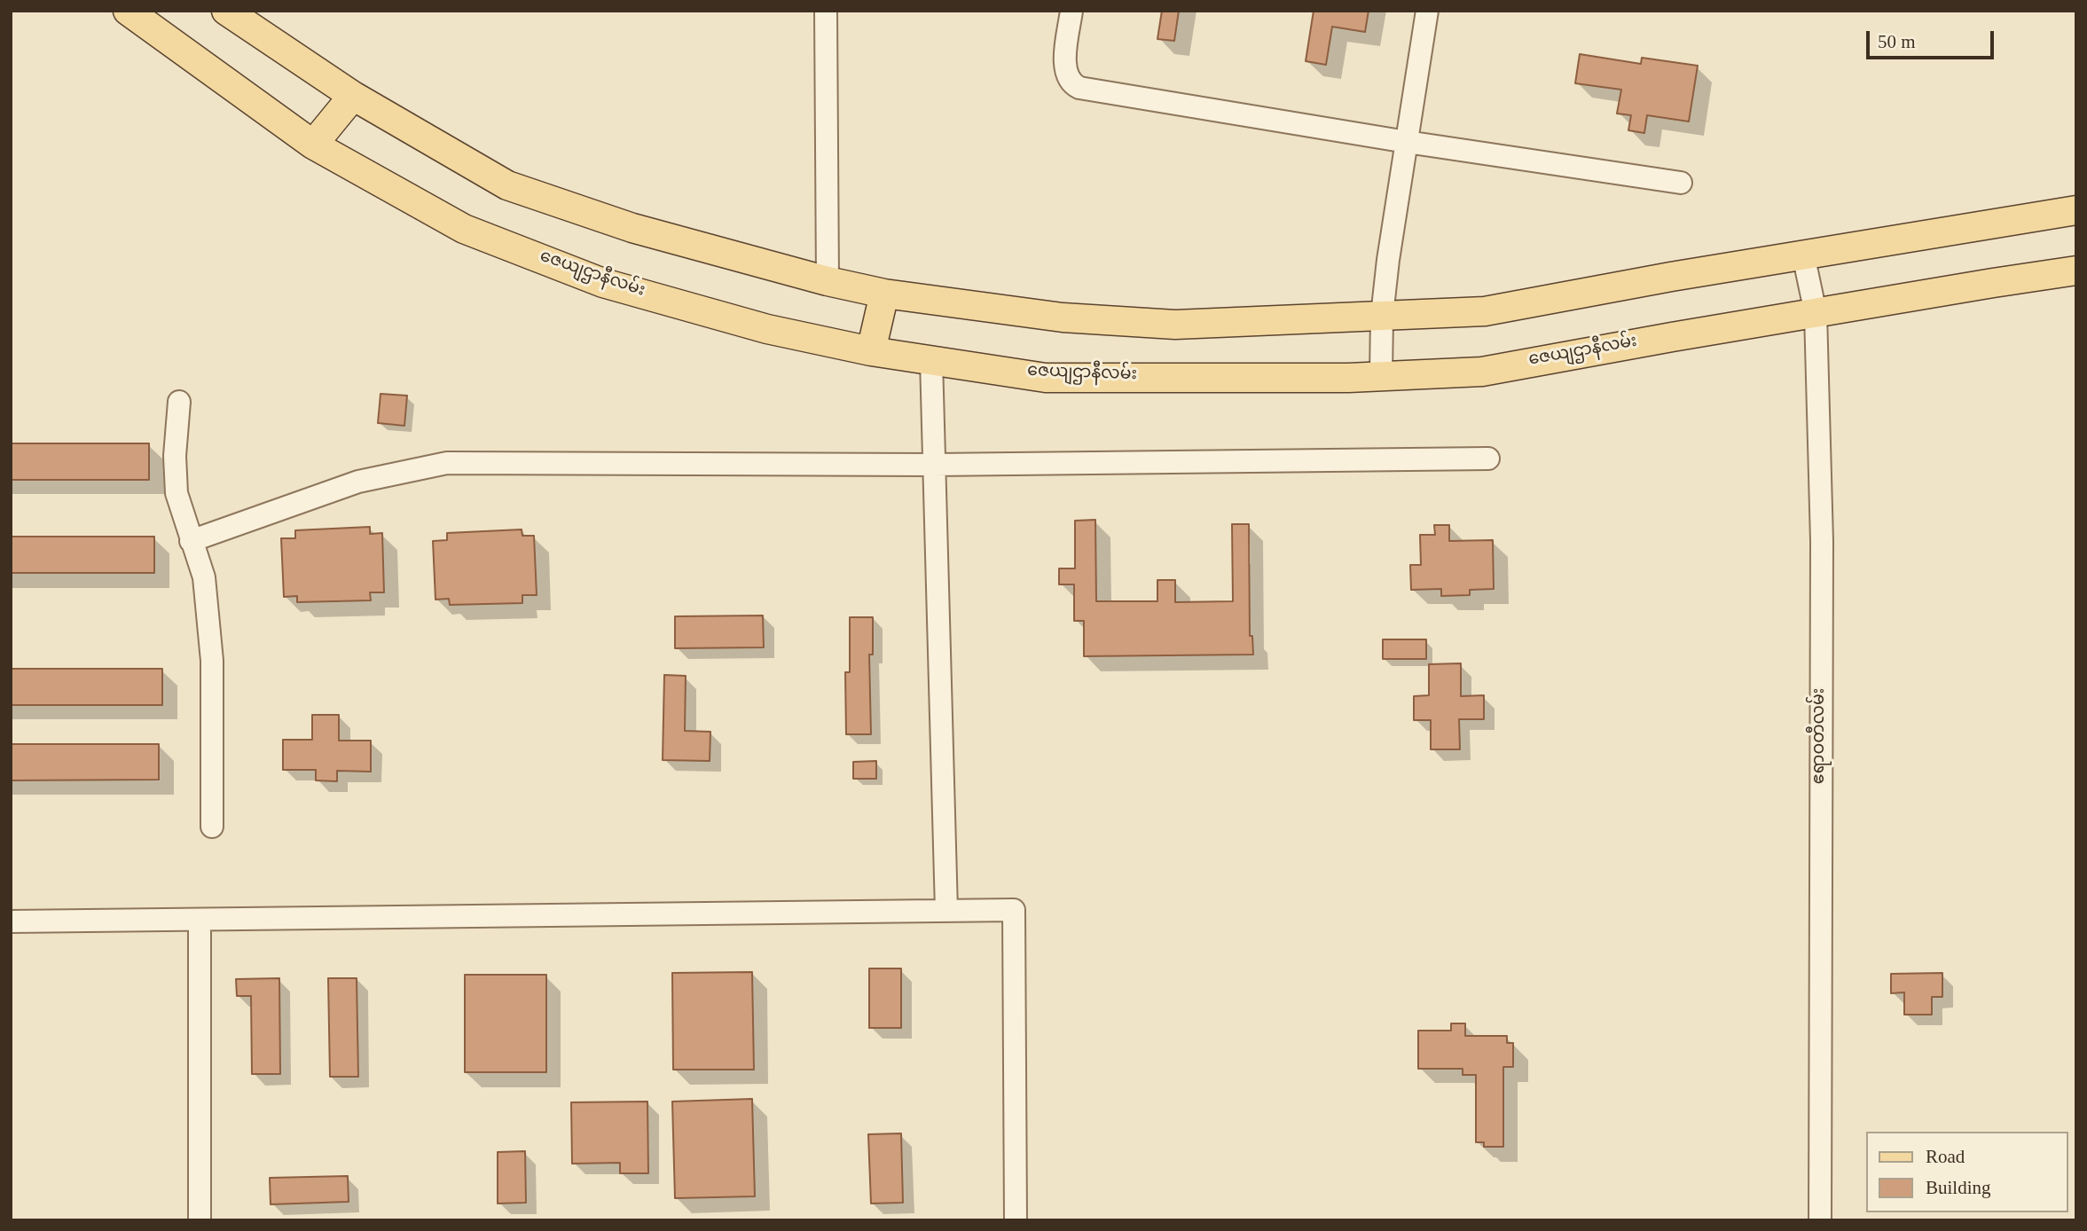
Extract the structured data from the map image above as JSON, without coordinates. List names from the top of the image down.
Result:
{
  "streets": {
    "main road": ["ဇေယျဌာနီလမ်း"],
    "street": ["ဧရာဝတီလမ်း"]
  },
  "crossings": [
    ["ဇေယျဌာနီလမ်း", "ဧရာဝတီလမ်း"]
  ],
  "legend": ["Road", "Building"],
  "scale_bar": "50 m"
}
